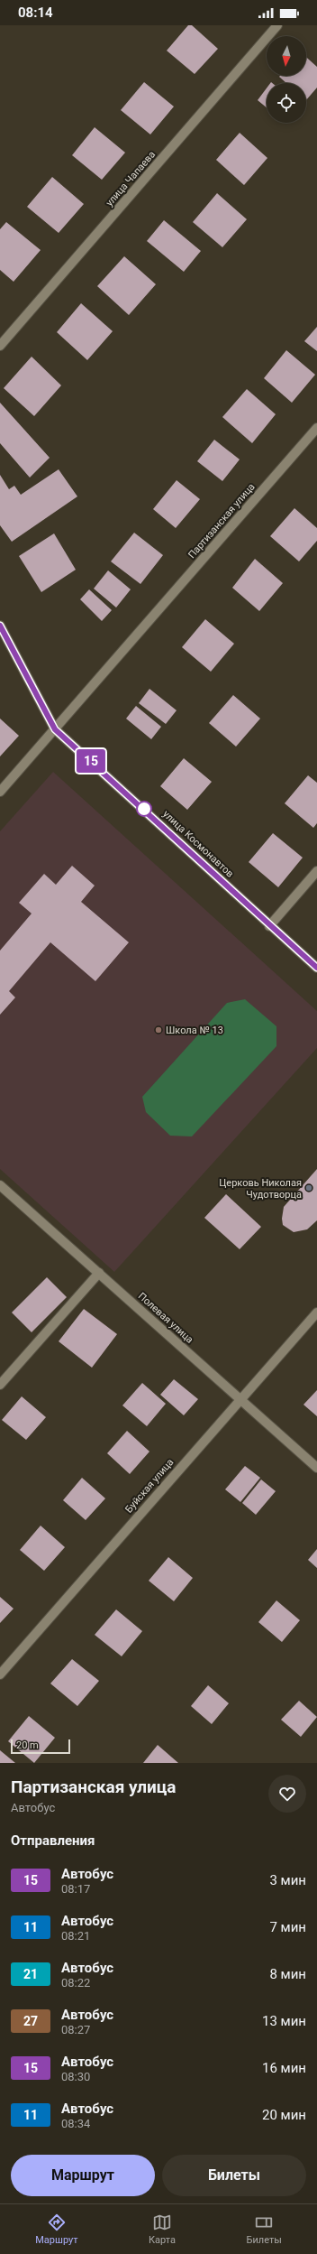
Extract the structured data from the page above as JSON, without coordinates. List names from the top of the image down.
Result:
{
  "streets": {
    "street": [
      "улица Чапаева",
      "Партизанская улица",
      "улица Космонавтов",
      "Полевая улица",
      "Буйская улица"
    ]
  },
  "crossings": [
    ["Партизанская улица", "улица Космонавтов"],
    ["Полевая улица", "Буйская улица"]
  ],
  "places": ["Школа № 13", "Церковь Николая Чудотворца"],
  "lines": ["bus line 15"],
  "scale_bar": "20 m",
  "north": "bottom",
  "page": {
    "status": "08:14",
    "on_map": "15",
    "scale": "20 m",
    "heading": [
      ["Партизанская улица", "Автобус"],
      "Отправления"
    ],
    "list": [
      {
        "mark": "15",
        "name": "Автобус",
        "note": "08:17",
        "value": "3 мин"
      },
      {
        "mark": "11",
        "name": "Автобус",
        "note": "08:21",
        "value": "7 мин"
      },
      {
        "mark": "21",
        "name": "Автобус",
        "note": "08:22",
        "value": "8 мин"
      },
      {
        "mark": "27",
        "name": "Автобус",
        "note": "08:27",
        "value": "13 мин"
      },
      {
        "mark": "15",
        "name": "Автобус",
        "note": "08:30",
        "value": "16 мин"
      },
      {
        "mark": "11",
        "name": "Автобус",
        "note": "08:34",
        "value": "20 мин"
      }
    ],
    "buttons": ["Маршрут", "Билеты"],
    "tabs": ["Маршрут", "Карта", "Билеты"]
  }
}
